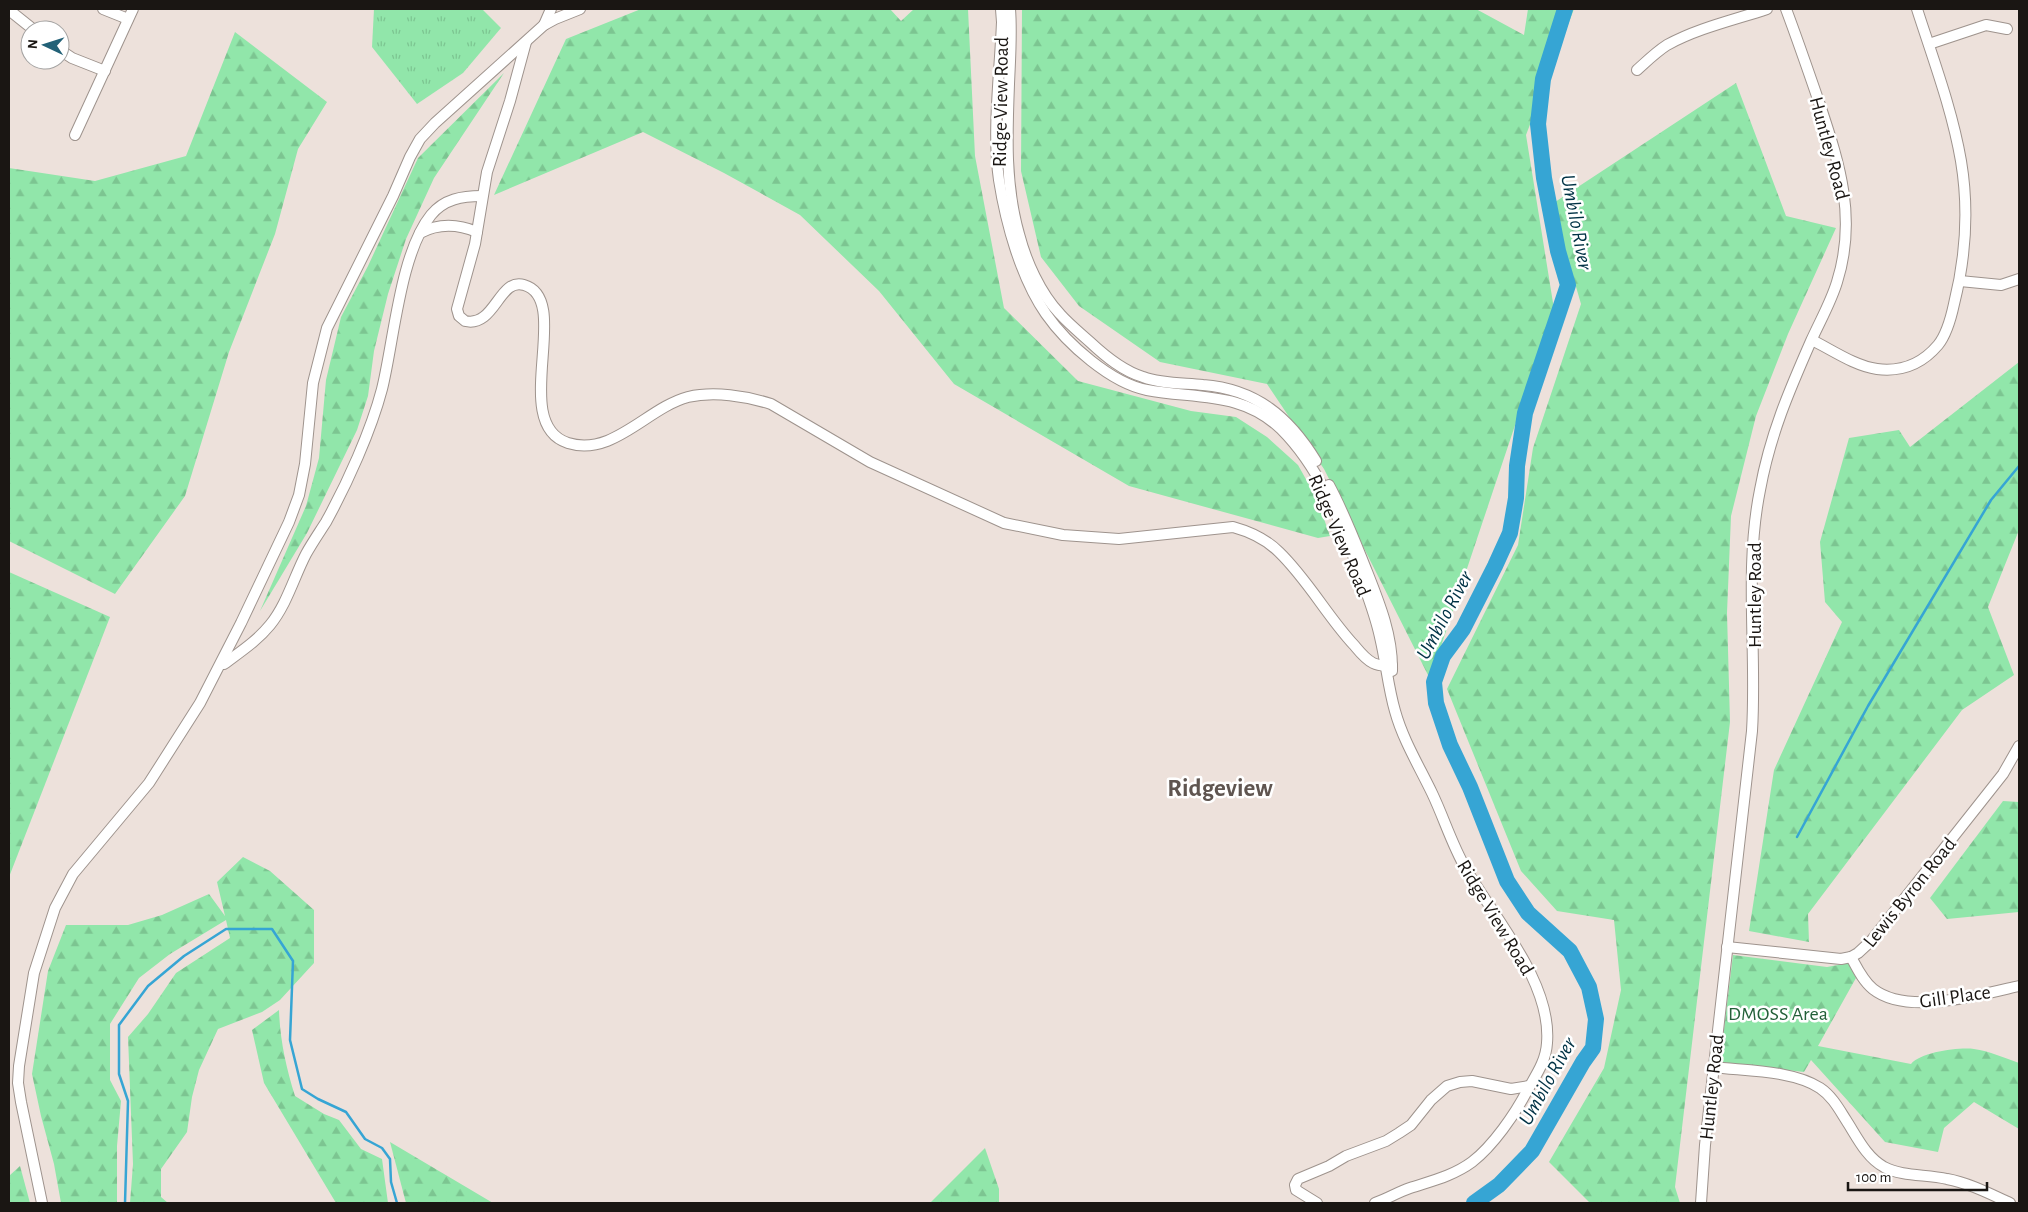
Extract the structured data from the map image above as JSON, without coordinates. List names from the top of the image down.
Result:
{
  "streets": {
    "street": [
      "Ridge View Road",
      "Huntley Road",
      "Lewis Byron Road",
      "Gill Place"
    ]
  },
  "crossings": [
    ["Huntley Road", "Lewis Byron Road"],
    ["Lewis Byron Road", "Gill Place"]
  ],
  "districts": ["Ridgeview"],
  "water": ["Umbilo River"],
  "parks": ["DMOSS Area"],
  "scale_bar": "100 m",
  "north": "left"
}
